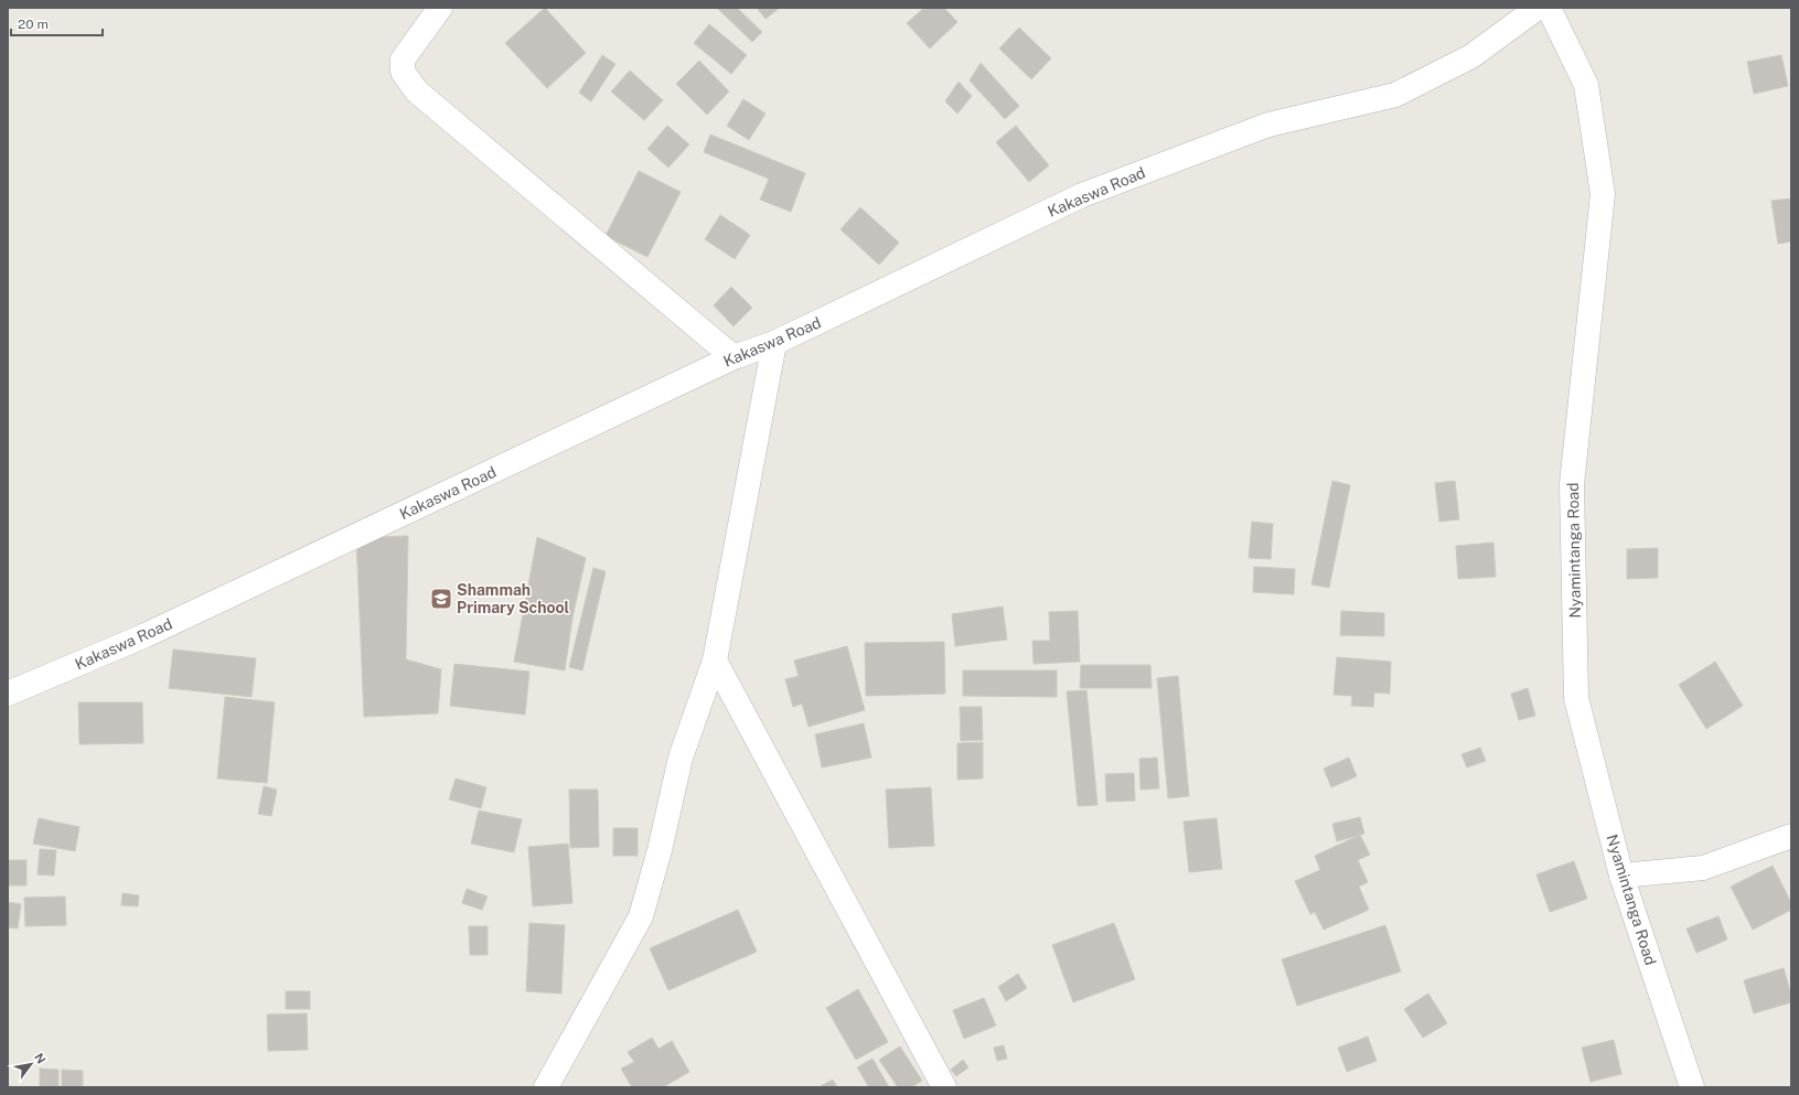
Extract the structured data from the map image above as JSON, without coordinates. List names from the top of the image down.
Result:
{
  "streets": {
    "street": ["Kakaswa Road", "Nyamintanga Road"]
  },
  "places": {
    "school or university": ["Shammah Primary School"]
  },
  "scale_bar": "20 m",
  "north": "top right"
}
